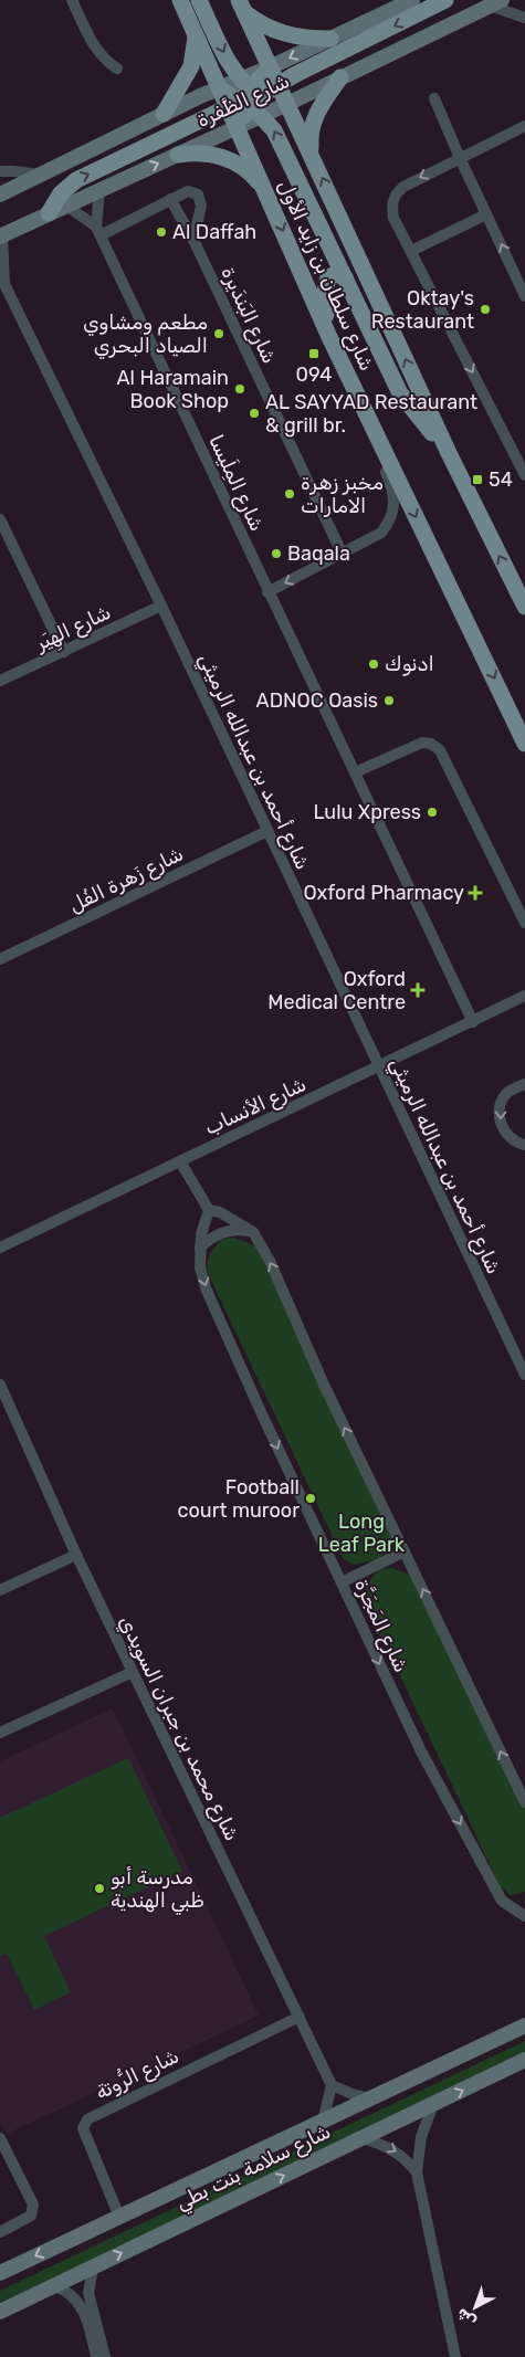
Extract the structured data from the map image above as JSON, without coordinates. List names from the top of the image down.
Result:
{
  "streets": {
    "main road": ["شارع الظَّفرة", "شارع سلطان بن زايد الأول", "شارع سلامة بنت بطي"],
    "street": [
      "شارع البَندَيرة",
      "شارع المِلَيسا",
      "شارع الهِيَر",
      "شارع أحمد بن عبدالله الرميثي",
      "شارع زَهرة الفُل",
      "شارع الأنساب",
      "شارع المَجَرَّة",
      "شارع محمد بن جبران السويدي",
      "شارع الرُّوتة"
    ]
  },
  "crossings": [
    ["شارع الظَّفرة", "شارع سلطان بن زايد الأول"],
    ["شارع الظَّفرة", "شارع المِلَيسا"],
    ["شارع الظَّفرة", "شارع أحمد بن عبدالله الرميثي"],
    ["شارع المِلَيسا", "شارع الأنساب"],
    ["شارع الهِيَر", "شارع أحمد بن عبدالله الرميثي"],
    ["شارع أحمد بن عبدالله الرميثي", "شارع زَهرة الفُل"],
    ["شارع أحمد بن عبدالله الرميثي", "شارع الأنساب"],
    ["شارع محمد بن جبران السويدي", "شارع الرُّوتة"],
    ["شارع الرُّوتة", "شارع سلامة بنت بطي"]
  ],
  "parks": ["Long Leaf Park"],
  "places": {
    "other": [
      "Al Daffah",
      "Oktay's Restaurant",
      "مطعم ومشاوي الصياد البحري",
      "Al Haramain Book Shop",
      "AL SAYYAD Restaurant & grill br.",
      "مخبز زهرة الامارات",
      "Baqala",
      "ادنوك",
      "ADNOC Oasis",
      "Lulu Xpress",
      "Football court muroor",
      "مدرسة أبو ظبي الهندية"
    ],
    "transit": ["094", "54"],
    "health": ["Oxford Pharmacy", "Oxford Medical Centre"]
  },
  "north": "bottom left"
}
